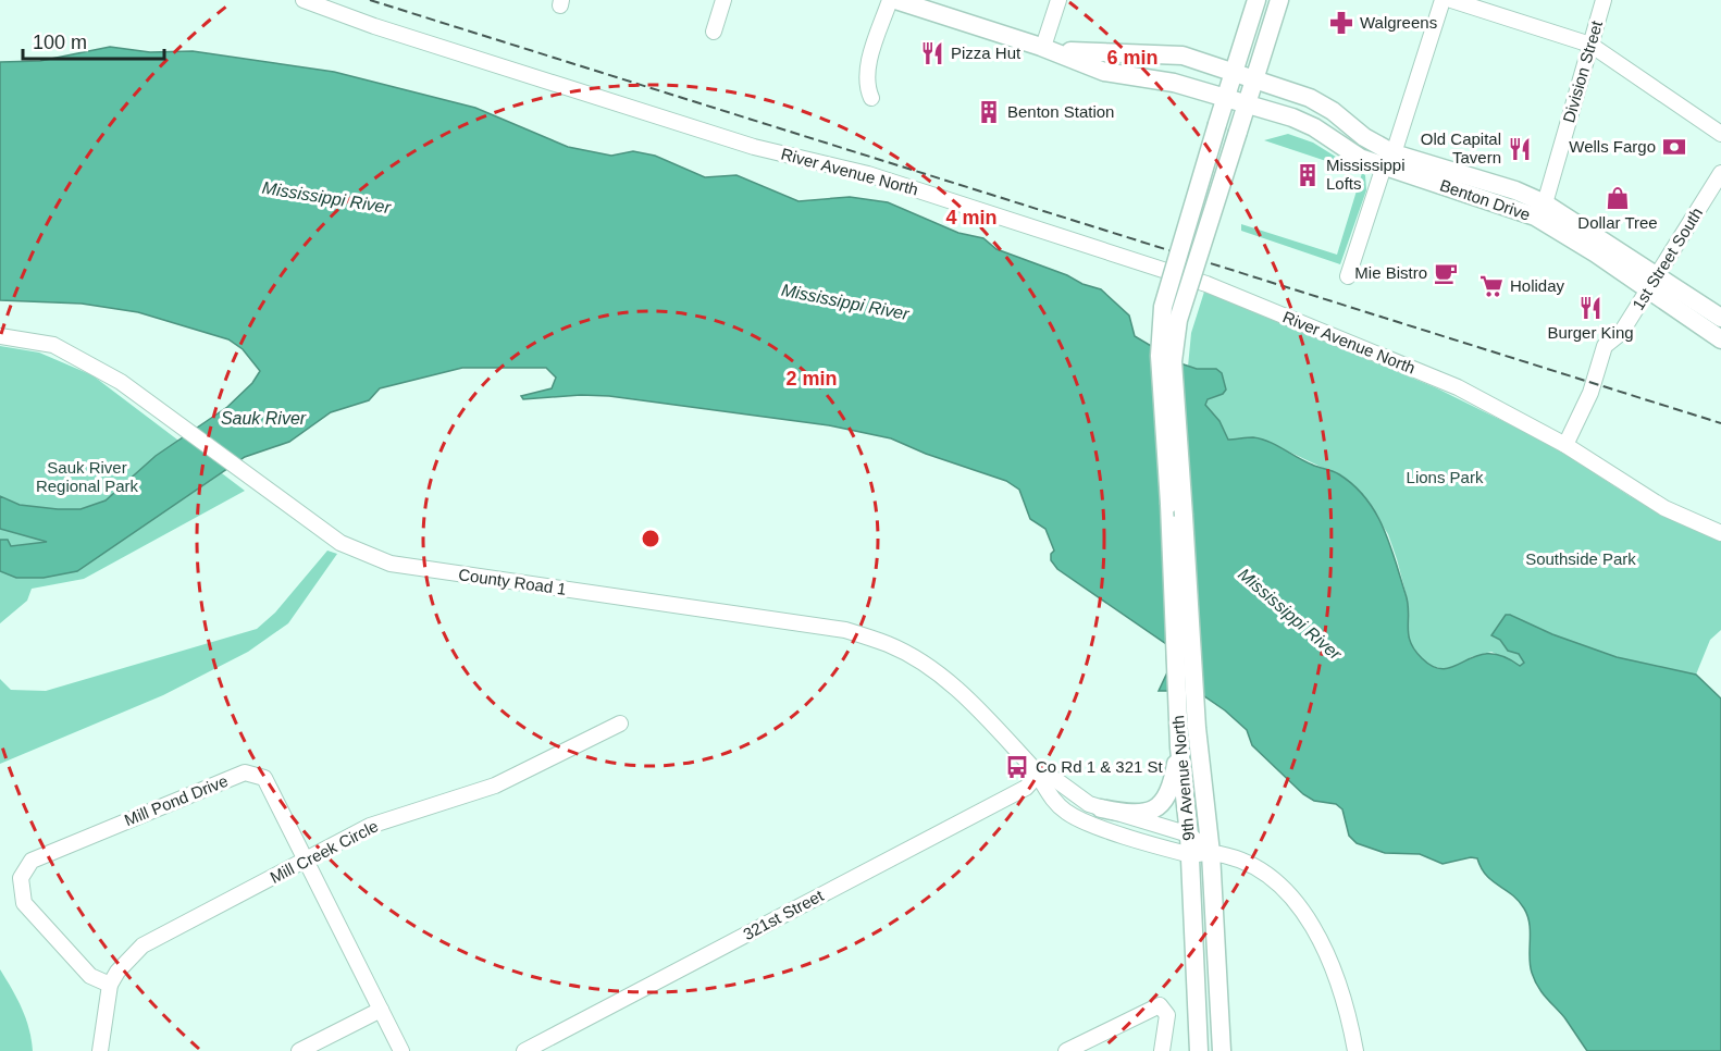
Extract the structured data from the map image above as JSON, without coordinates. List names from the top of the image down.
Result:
{
  "streets": {
    "main road": ["Benton Drive", "9th Avenue North"],
    "street": [
      "Division Street",
      "River Avenue North",
      "1st Street South",
      "County Road 1",
      "Mill Pond Drive",
      "Mill Creek Circle",
      "321st Street"
    ]
  },
  "crossings": [
    ["Division Street", "Benton Drive"],
    ["River Avenue North", "1st Street South"],
    ["Benton Drive", "1st Street South"],
    ["County Road 1", "9th Avenue North"],
    ["County Road 1", "321st Street"],
    ["Mill Pond Drive", "Mill Creek Circle"]
  ],
  "water": ["Mississippi River", "Sauk River"],
  "parks": ["Sauk River Regional Park", "Lions Park", "Southside Park"],
  "places": {
    "pharmacy": ["Walgreens"],
    "restaurant": ["Pizza Hut", "Old Capital Tavern", "Burger King"],
    "building": ["Benton Station", "Mississippi Lofts"],
    "bank": ["Wells Fargo"],
    "shop": ["Dollar Tree"],
    "cafe": ["Mie Bistro"],
    "supermarket": ["Holiday"],
    "bus stop": ["Co Rd 1 & 321 St"]
  },
  "scale_bar": "100 m",
  "rings": ["6 min", "4 min", "2 min"]
}
